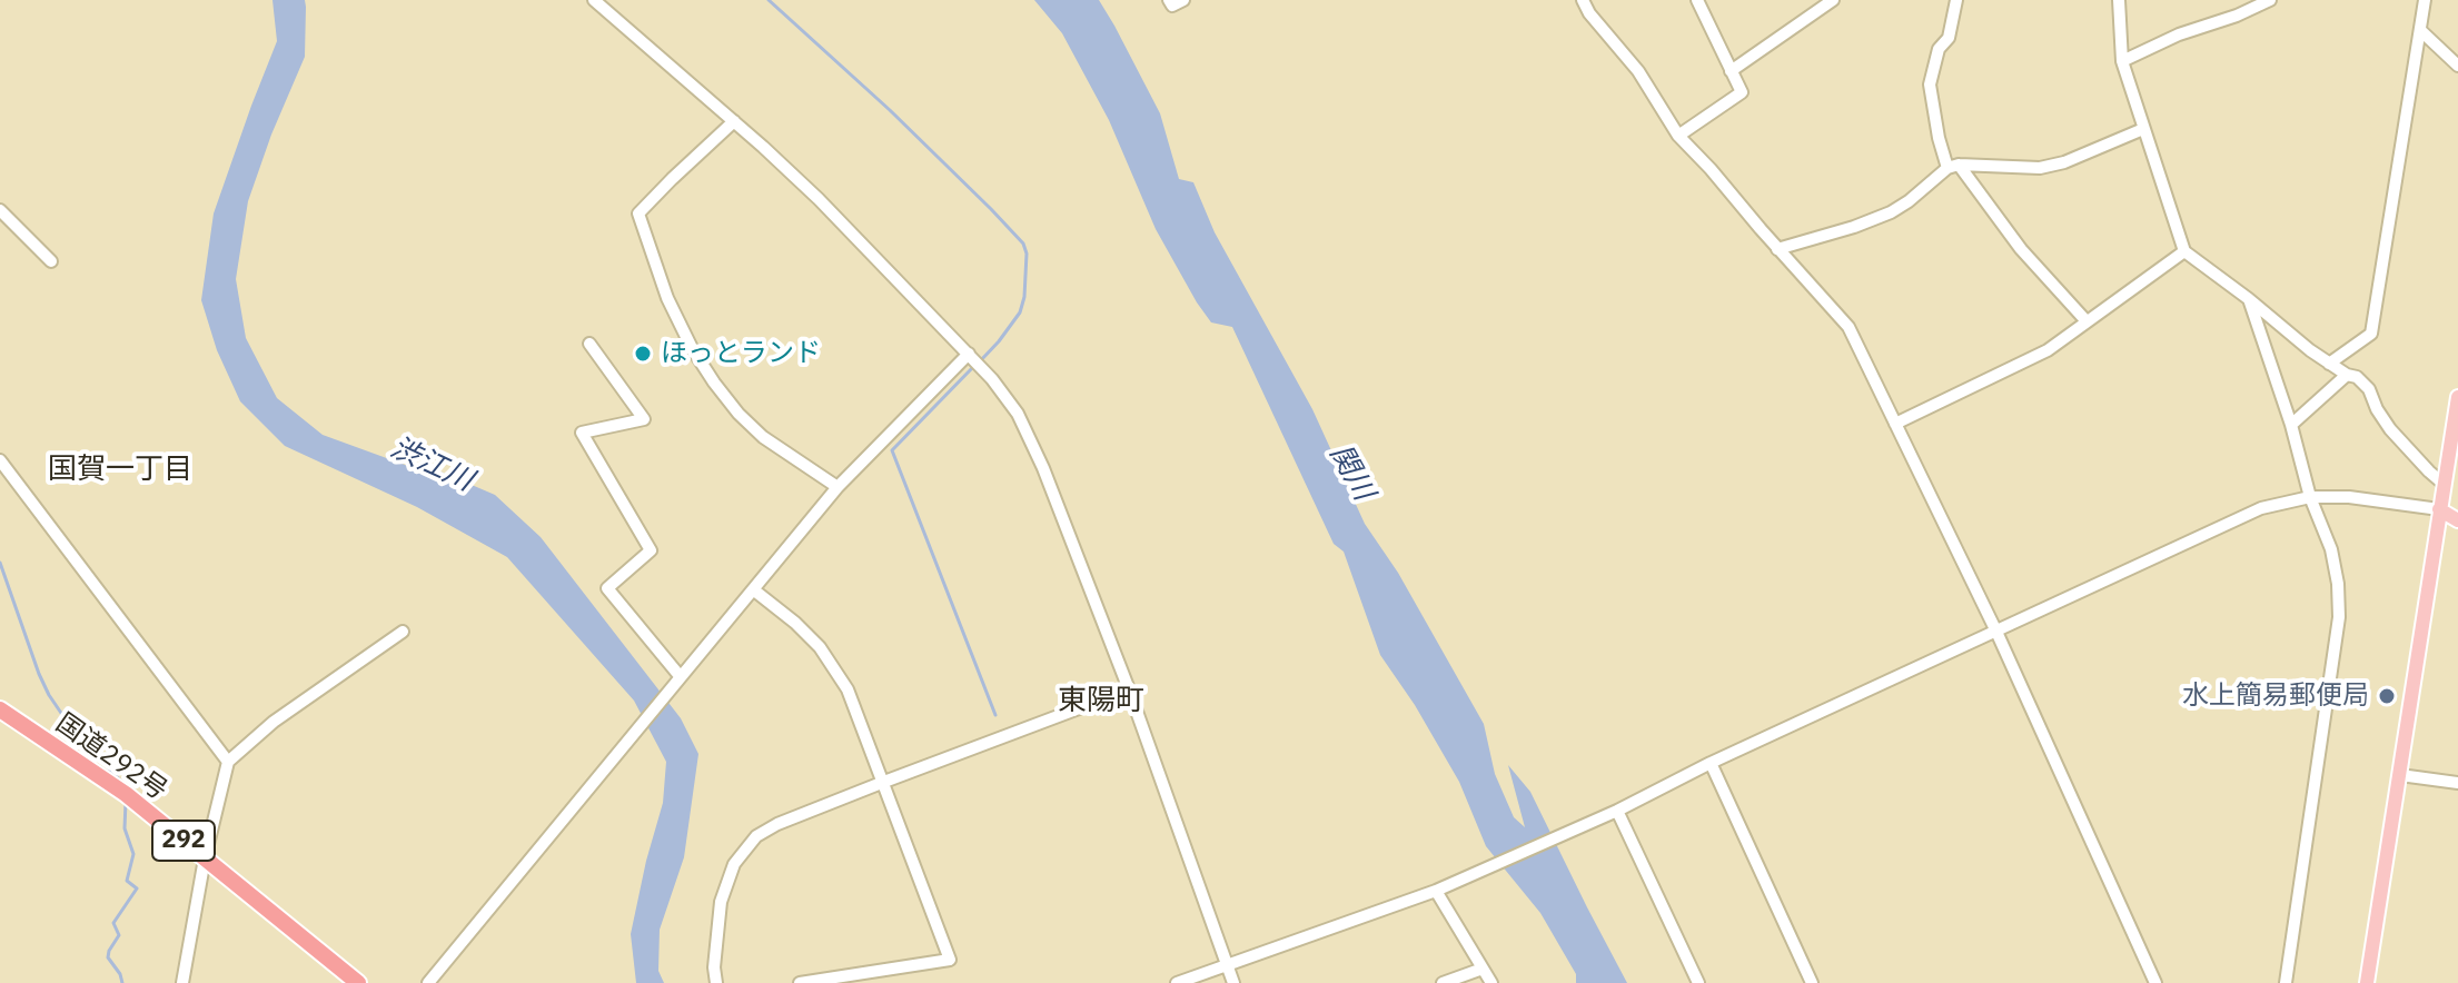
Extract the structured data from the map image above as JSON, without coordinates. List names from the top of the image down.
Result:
{
  "streets": {
    "highway": ["国道292号", "292"]
  },
  "districts": ["国賀一丁目", "東陽町"],
  "water": ["渋江川", "関川"],
  "places": ["ほっとランド", "水上簡易郵便局"]
}
